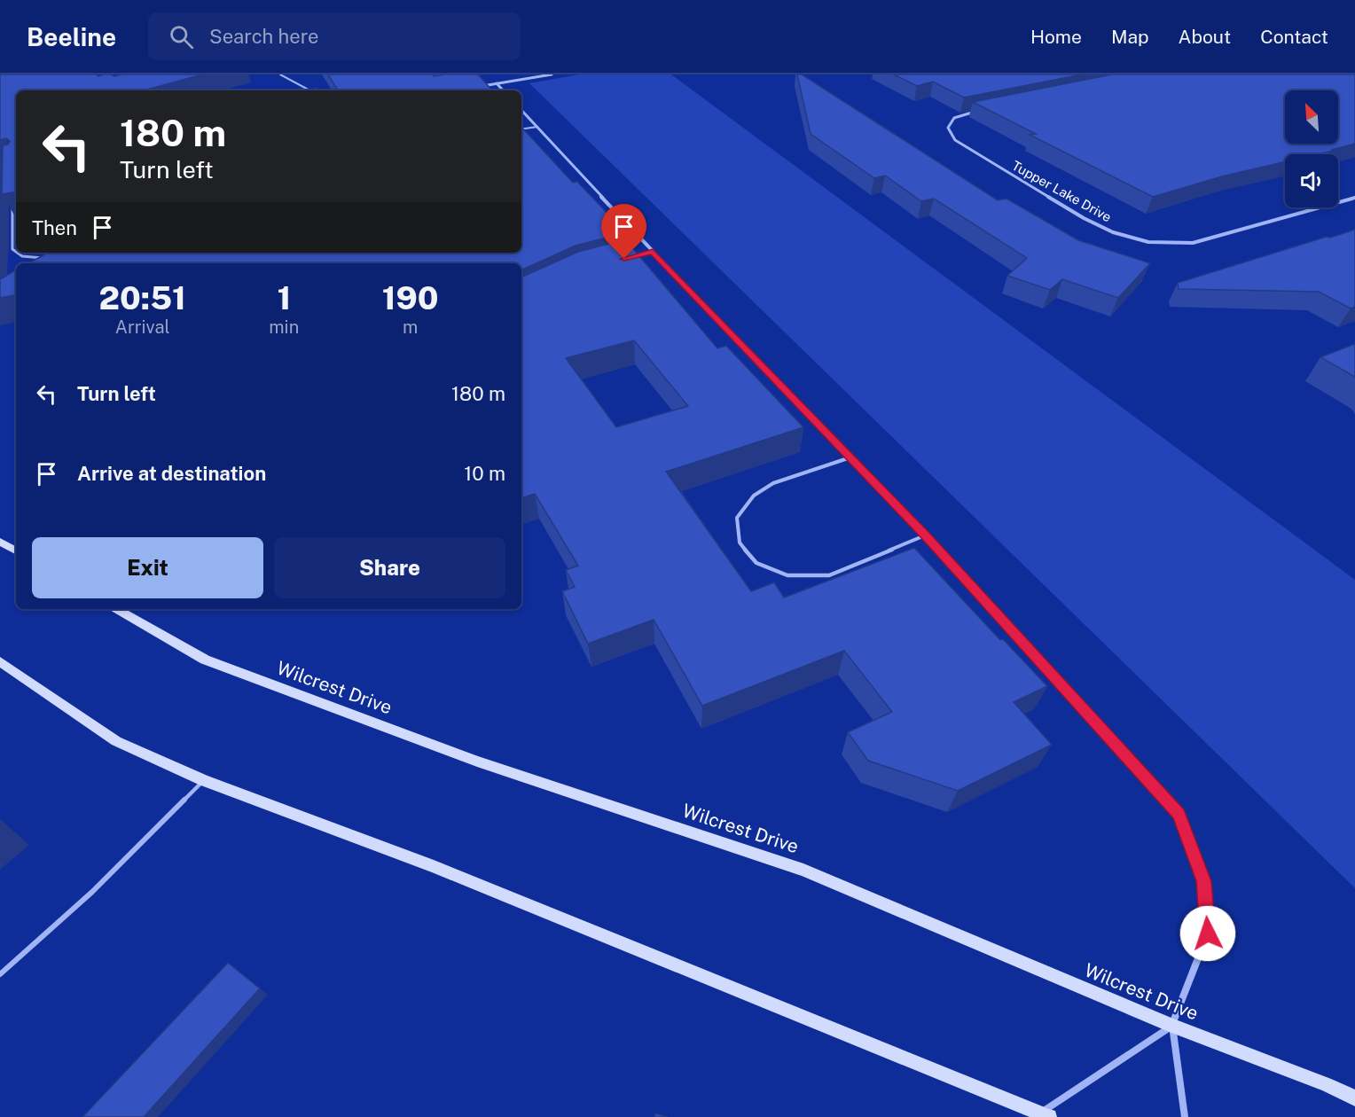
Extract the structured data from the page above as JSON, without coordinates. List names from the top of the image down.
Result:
{
  "streets": {
    "main road": ["Wilcrest Drive"],
    "street": ["Tupper Lake Drive"]
  },
  "north": "top left",
  "page": {
    "header": "Beeline",
    "search": "Search here",
    "nav": [
      "Home",
      "Map",
      "About",
      "Contact"
    ],
    "turn": ["180 m", "Turn left"],
    "then": "Then",
    "eta": [
      "20:51",
      "Arrival",
      "1",
      "min",
      "190",
      "m"
    ],
    "list": [
      {
        "name": "Turn left",
        "value": "180 m"
      },
      {
        "name": "Arrive at destination",
        "value": "10 m"
      }
    ],
    "buttons": ["Exit", "Share"]
  }
}
